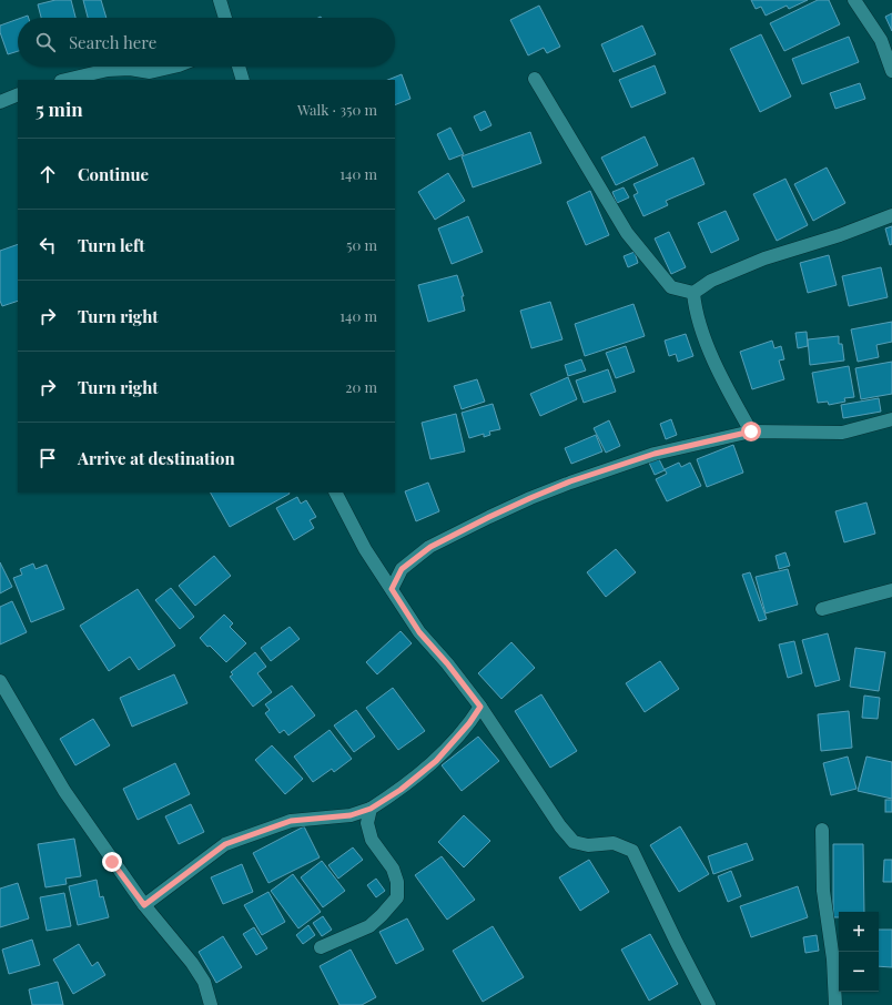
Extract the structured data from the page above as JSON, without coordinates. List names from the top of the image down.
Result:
{
  "page": {
    "search": "Search here",
    "heading": ["5 min", "Walk · 350 m"],
    "list": [
      ["Continue", "140 m"],
      ["Turn left", "50 m"],
      ["Turn right", "140 m"],
      ["Turn right", "20 m"],
      "Arrive at destination"
    ],
    "map_buttons": ["+", "−"]
  }
}
